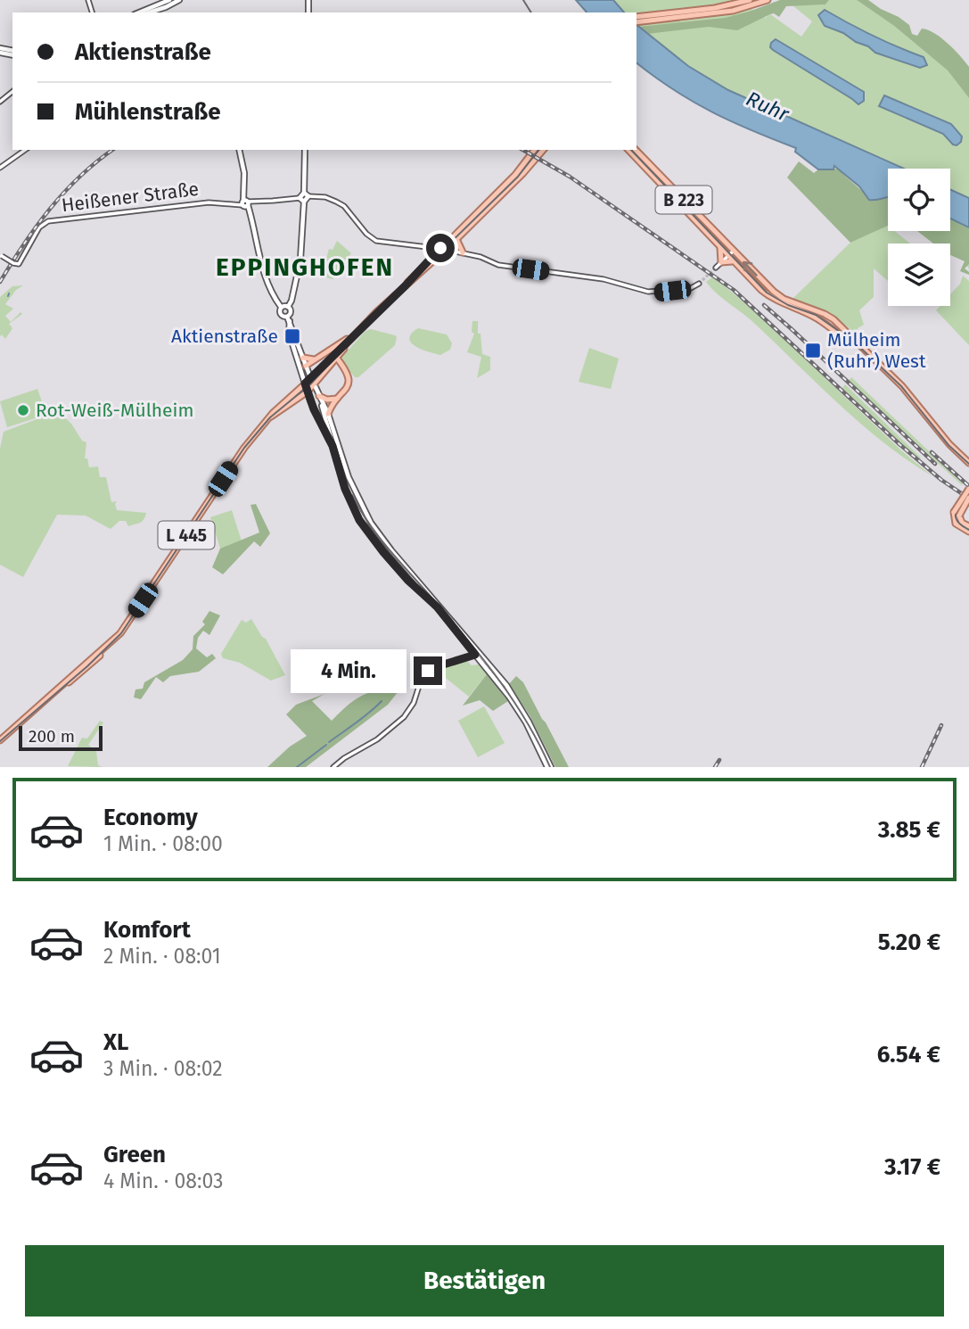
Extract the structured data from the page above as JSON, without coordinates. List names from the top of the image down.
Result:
{
  "streets": {
    "main road": ["B 223", "L 445"],
    "street": ["Heißener Straße"]
  },
  "districts": ["EPPINGHOFEN"],
  "water": ["Ruhr"],
  "places": {
    "transit": ["Aktienstraße", "Mülheim (Ruhr) West"],
    "other": ["Rot-Weiß-Mülheim"]
  },
  "scale_bar": "200 m",
  "page": {
    "banner": ["Aktienstraße", "Mühlenstraße"],
    "bubble": "4 Min.",
    "scale": "200 m",
    "list": [
      {
        "name": "Economy",
        "note": "1 Min. · 08:00",
        "value": "3.85 €"
      },
      {
        "name": "Komfort",
        "note": "2 Min. · 08:01",
        "value": "5.20 €"
      },
      {
        "name": "XL",
        "note": "3 Min. · 08:02",
        "value": "6.54 €"
      },
      {
        "name": "Green",
        "note": "4 Min. · 08:03",
        "value": "3.17 €"
      }
    ],
    "buttons": "Bestätigen"
  }
}
